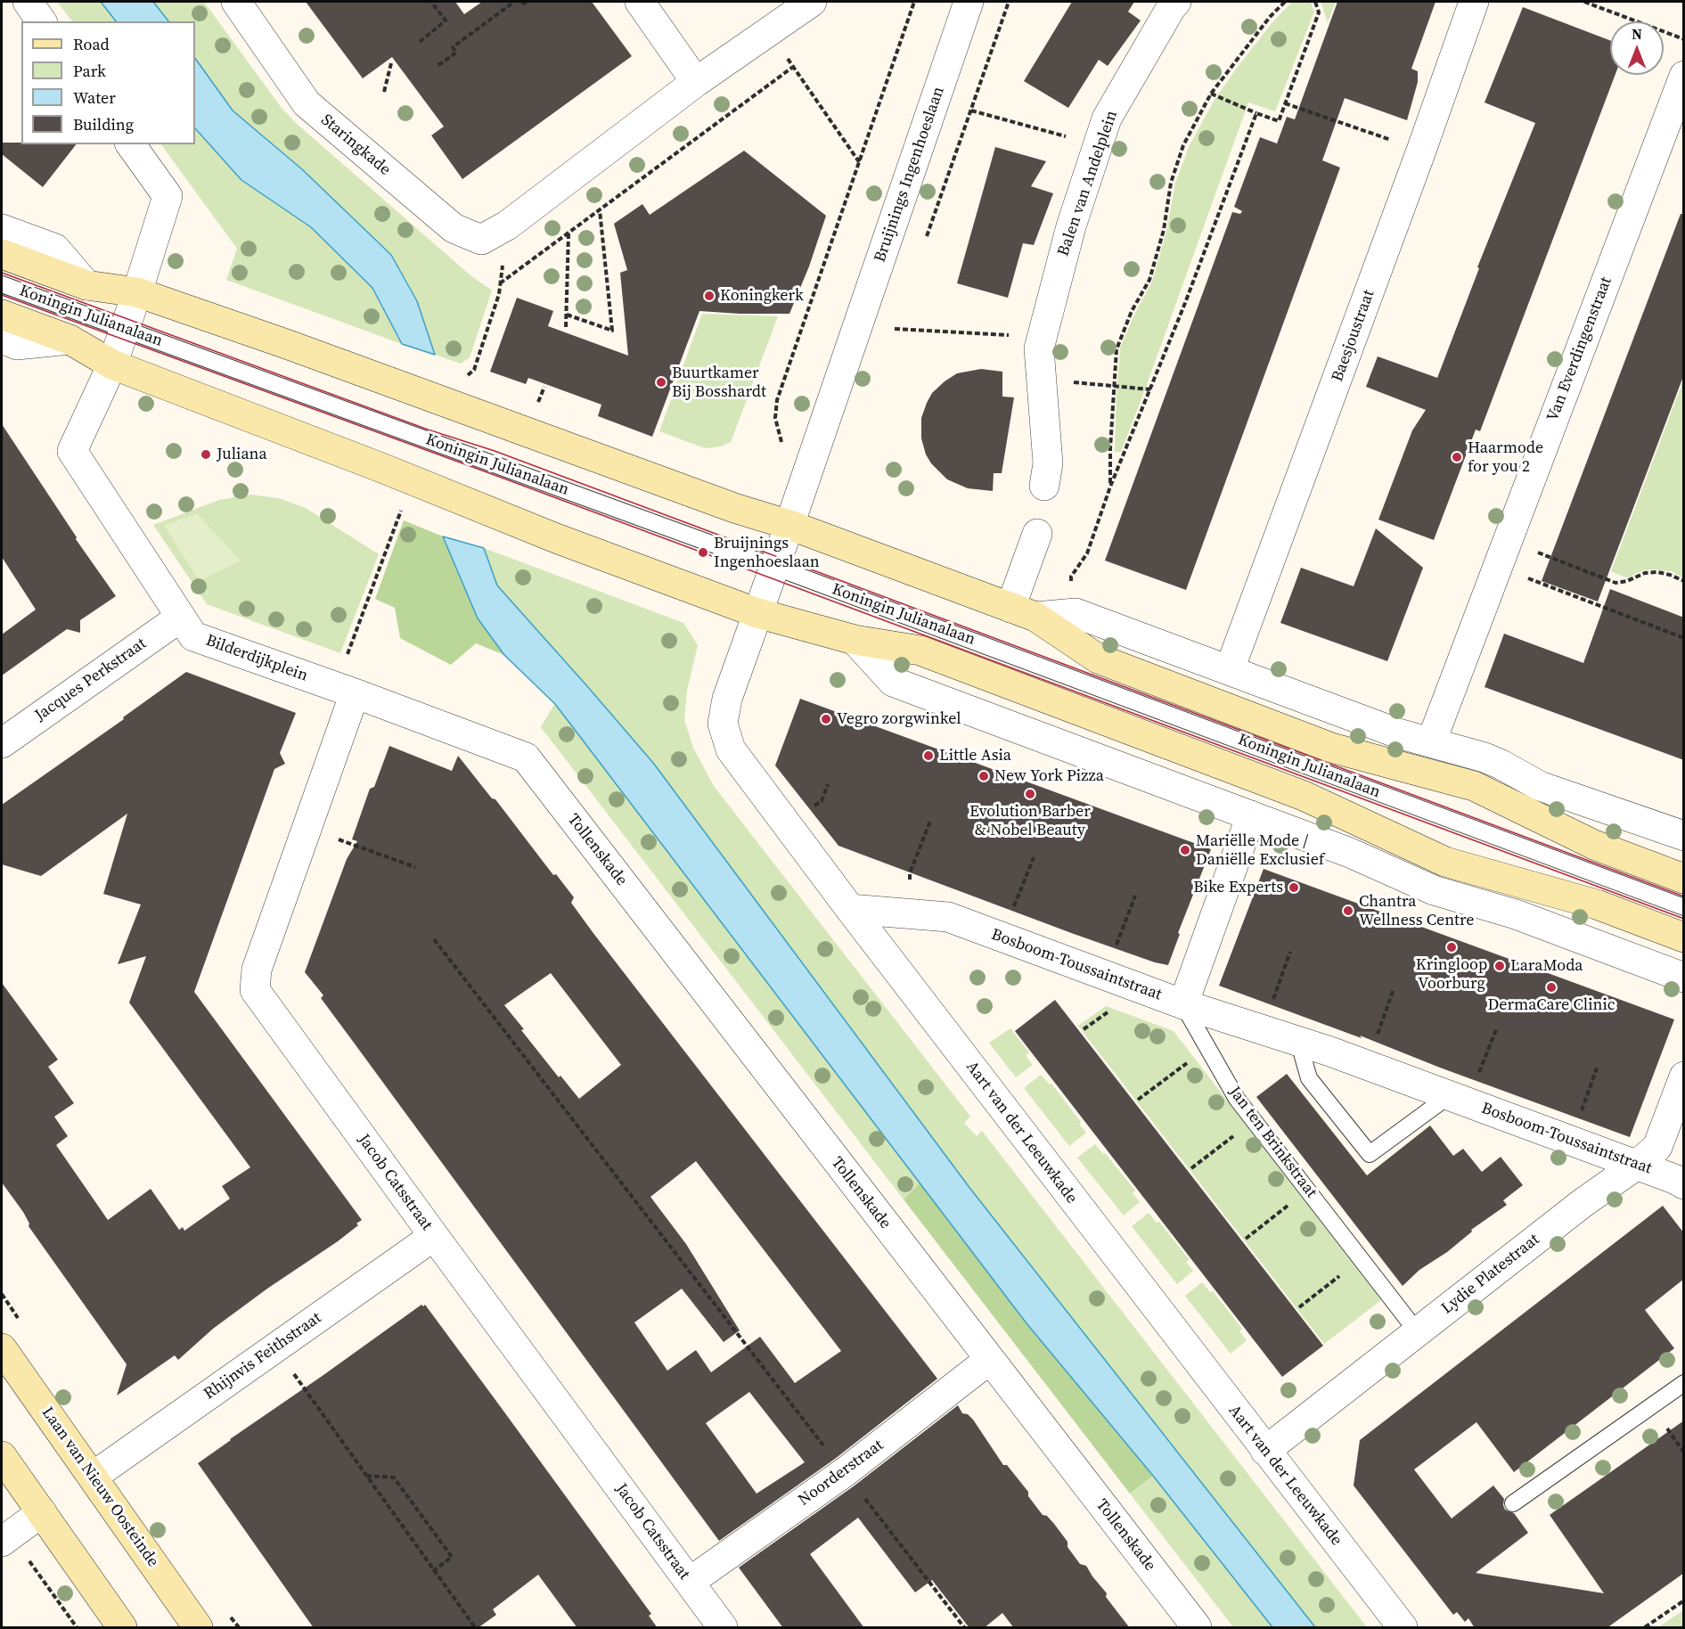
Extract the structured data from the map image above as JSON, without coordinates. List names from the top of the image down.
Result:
{
  "streets": {
    "main road": ["Koningin Julianalaan", "Laan van Nieuw Oosteinde"],
    "street": [
      "Staringkade",
      "Bruijnings Ingenhoeslaan",
      "Balen van Andelplein",
      "Baesjoustraat",
      "Van Everdingenstraat",
      "Bilderdijkplein",
      "Jacques Perkstraat",
      "Tollenskade",
      "Bosboom-Toussaintstraat",
      "Aart van der Leeuwkade",
      "Jacob Catsstraat",
      "Lydie Platestraat",
      "Rhijnvis Feithstraat",
      "Noorderstraat"
    ],
    "lane": ["Jan ten Brinkstraat"]
  },
  "crossings": [
    ["Bruijnings Ingenhoeslaan", "Koningin Julianalaan"],
    ["Bruijnings Ingenhoeslaan", "Aart van der Leeuwkade"],
    ["Koningin Julianalaan", "Baesjoustraat"],
    ["Koningin Julianalaan", "Van Everdingenstraat"],
    ["Koningin Julianalaan", "Bilderdijkplein"],
    ["Koningin Julianalaan", "Aart van der Leeuwkade"],
    ["Bilderdijkplein", "Jacques Perkstraat"],
    ["Bilderdijkplein", "Tollenskade"],
    ["Bilderdijkplein", "Jacob Catsstraat"],
    ["Tollenskade", "Noorderstraat"],
    ["Bosboom-Toussaintstraat", "Aart van der Leeuwkade"],
    ["Bosboom-Toussaintstraat", "Jan ten Brinkstraat"],
    ["Bosboom-Toussaintstraat", "Lydie Platestraat"],
    ["Aart van der Leeuwkade", "Lydie Platestraat"],
    ["Jan ten Brinkstraat", "Lydie Platestraat"],
    ["Jacob Catsstraat", "Rhijnvis Feithstraat"],
    ["Jacob Catsstraat", "Noorderstraat"],
    ["Rhijnvis Feithstraat", "Laan van Nieuw Oosteinde"]
  ],
  "places": [
    "Koningkerk",
    "Buurtkamer Bij Bosshardt",
    "Juliana",
    "Haarmode for you 2",
    "Bruijnings Ingenhoeslaan",
    "Vegro zorgwinkel",
    "Little Asia",
    "New York Pizza",
    "Evolution Barber & Nobel Beauty",
    "Mariëlle Mode / Daniëlle Exclusief",
    "Bike Experts",
    "Chantra Wellness Centre",
    "Kringloop Voorburg",
    "LaraModa",
    "DermaCare Clinic"
  ],
  "legend": [
    "Road",
    "Park",
    "Water",
    "Building"
  ],
  "north": "top"
}
